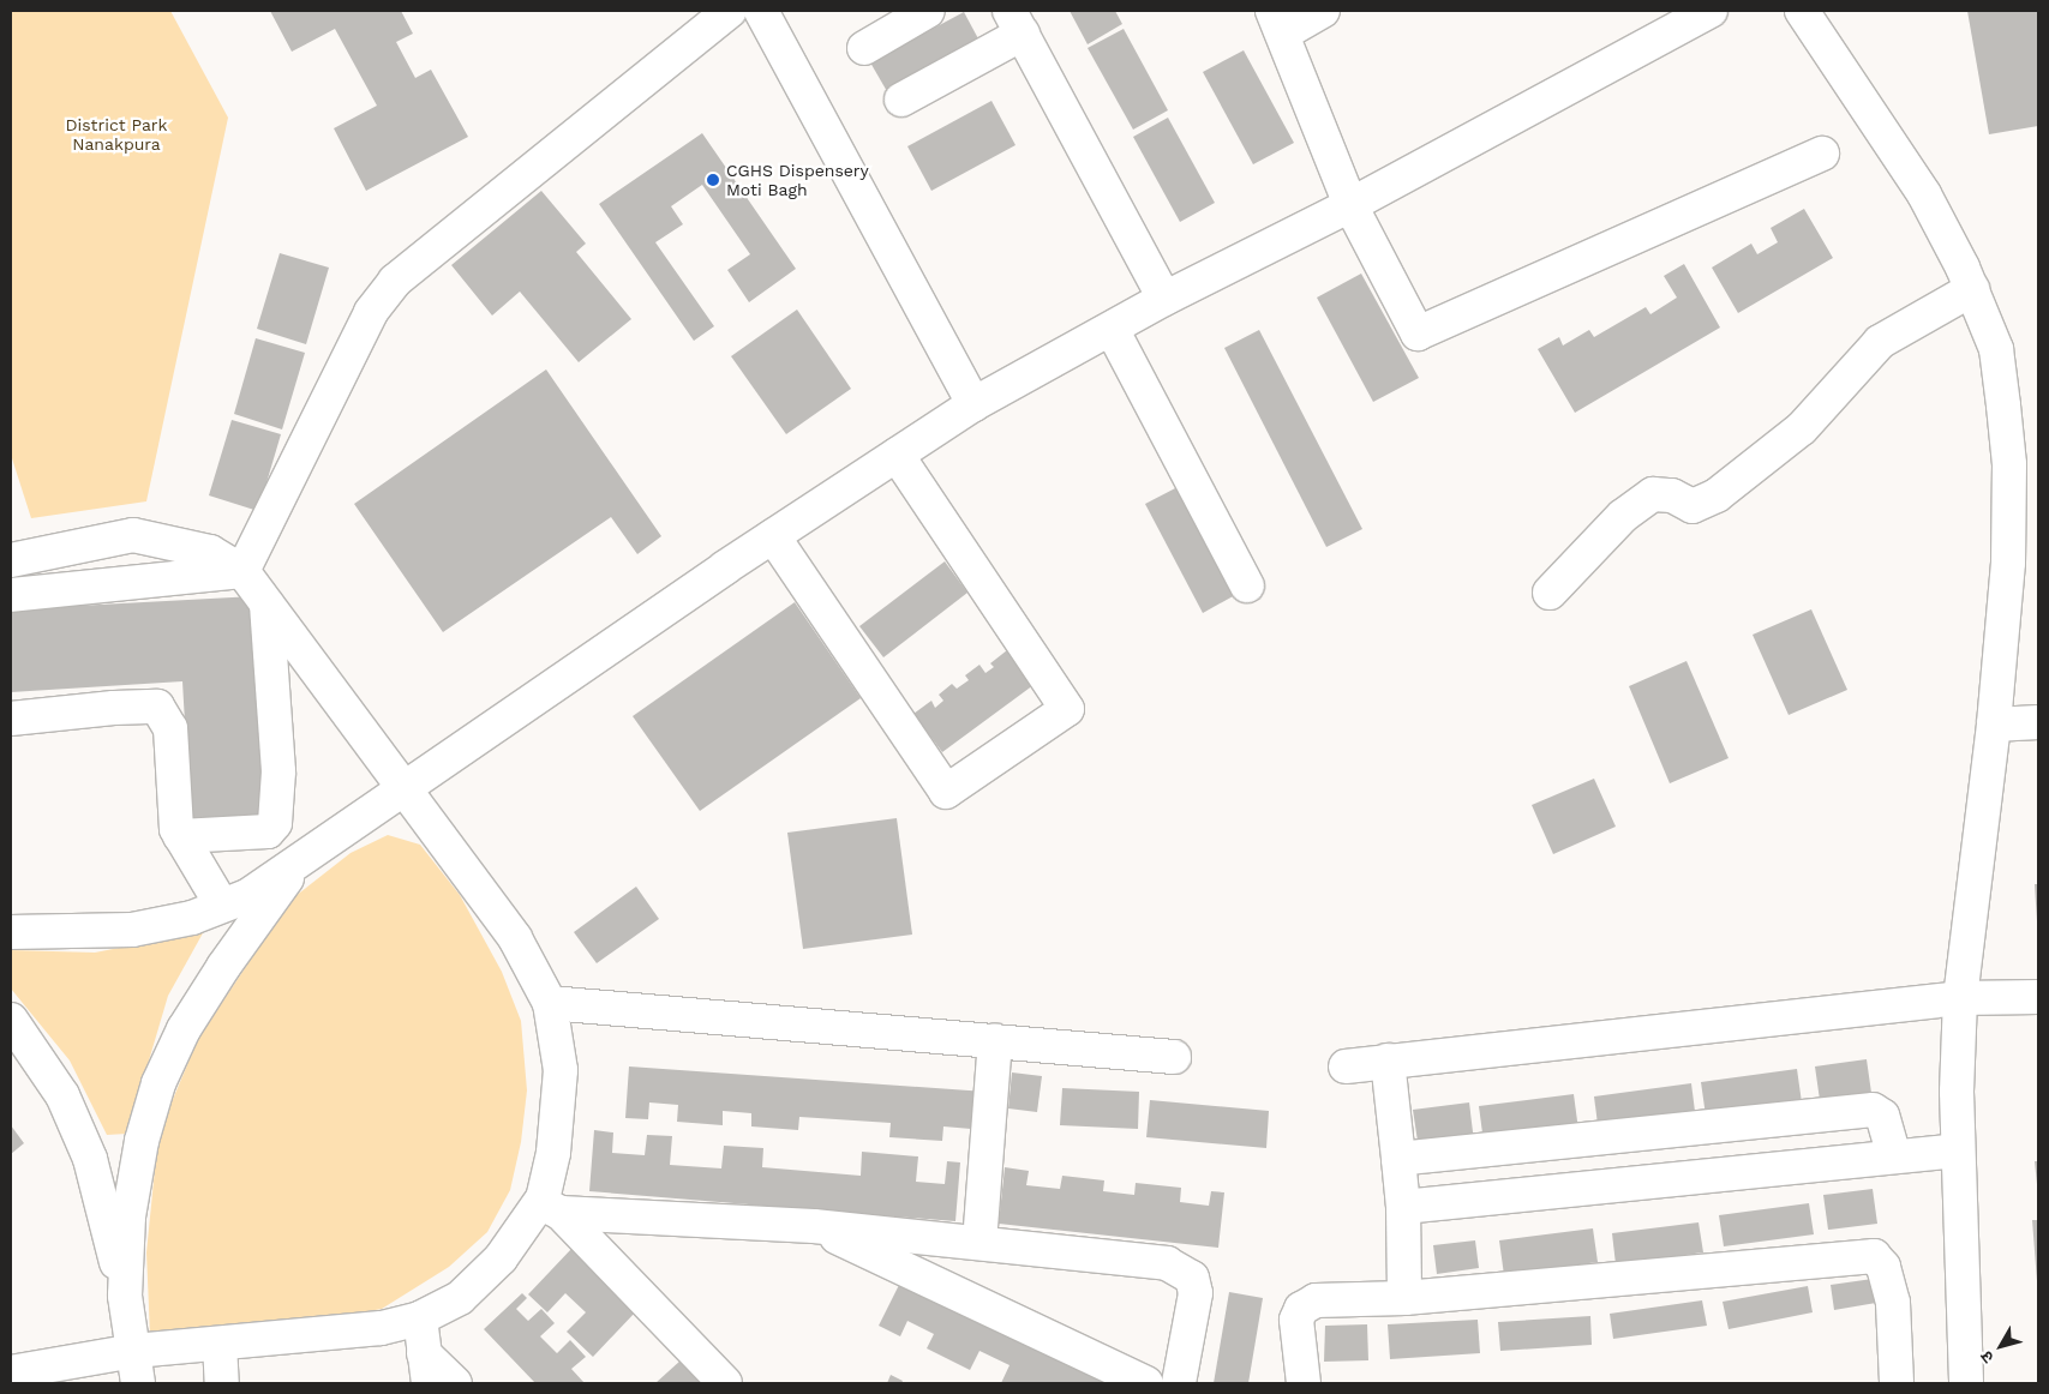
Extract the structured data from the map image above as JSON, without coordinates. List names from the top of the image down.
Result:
{
  "parks": ["District Park Nanakpura"],
  "places": ["CGHS Dispensery Moti Bagh"],
  "north": "bottom left"
}
